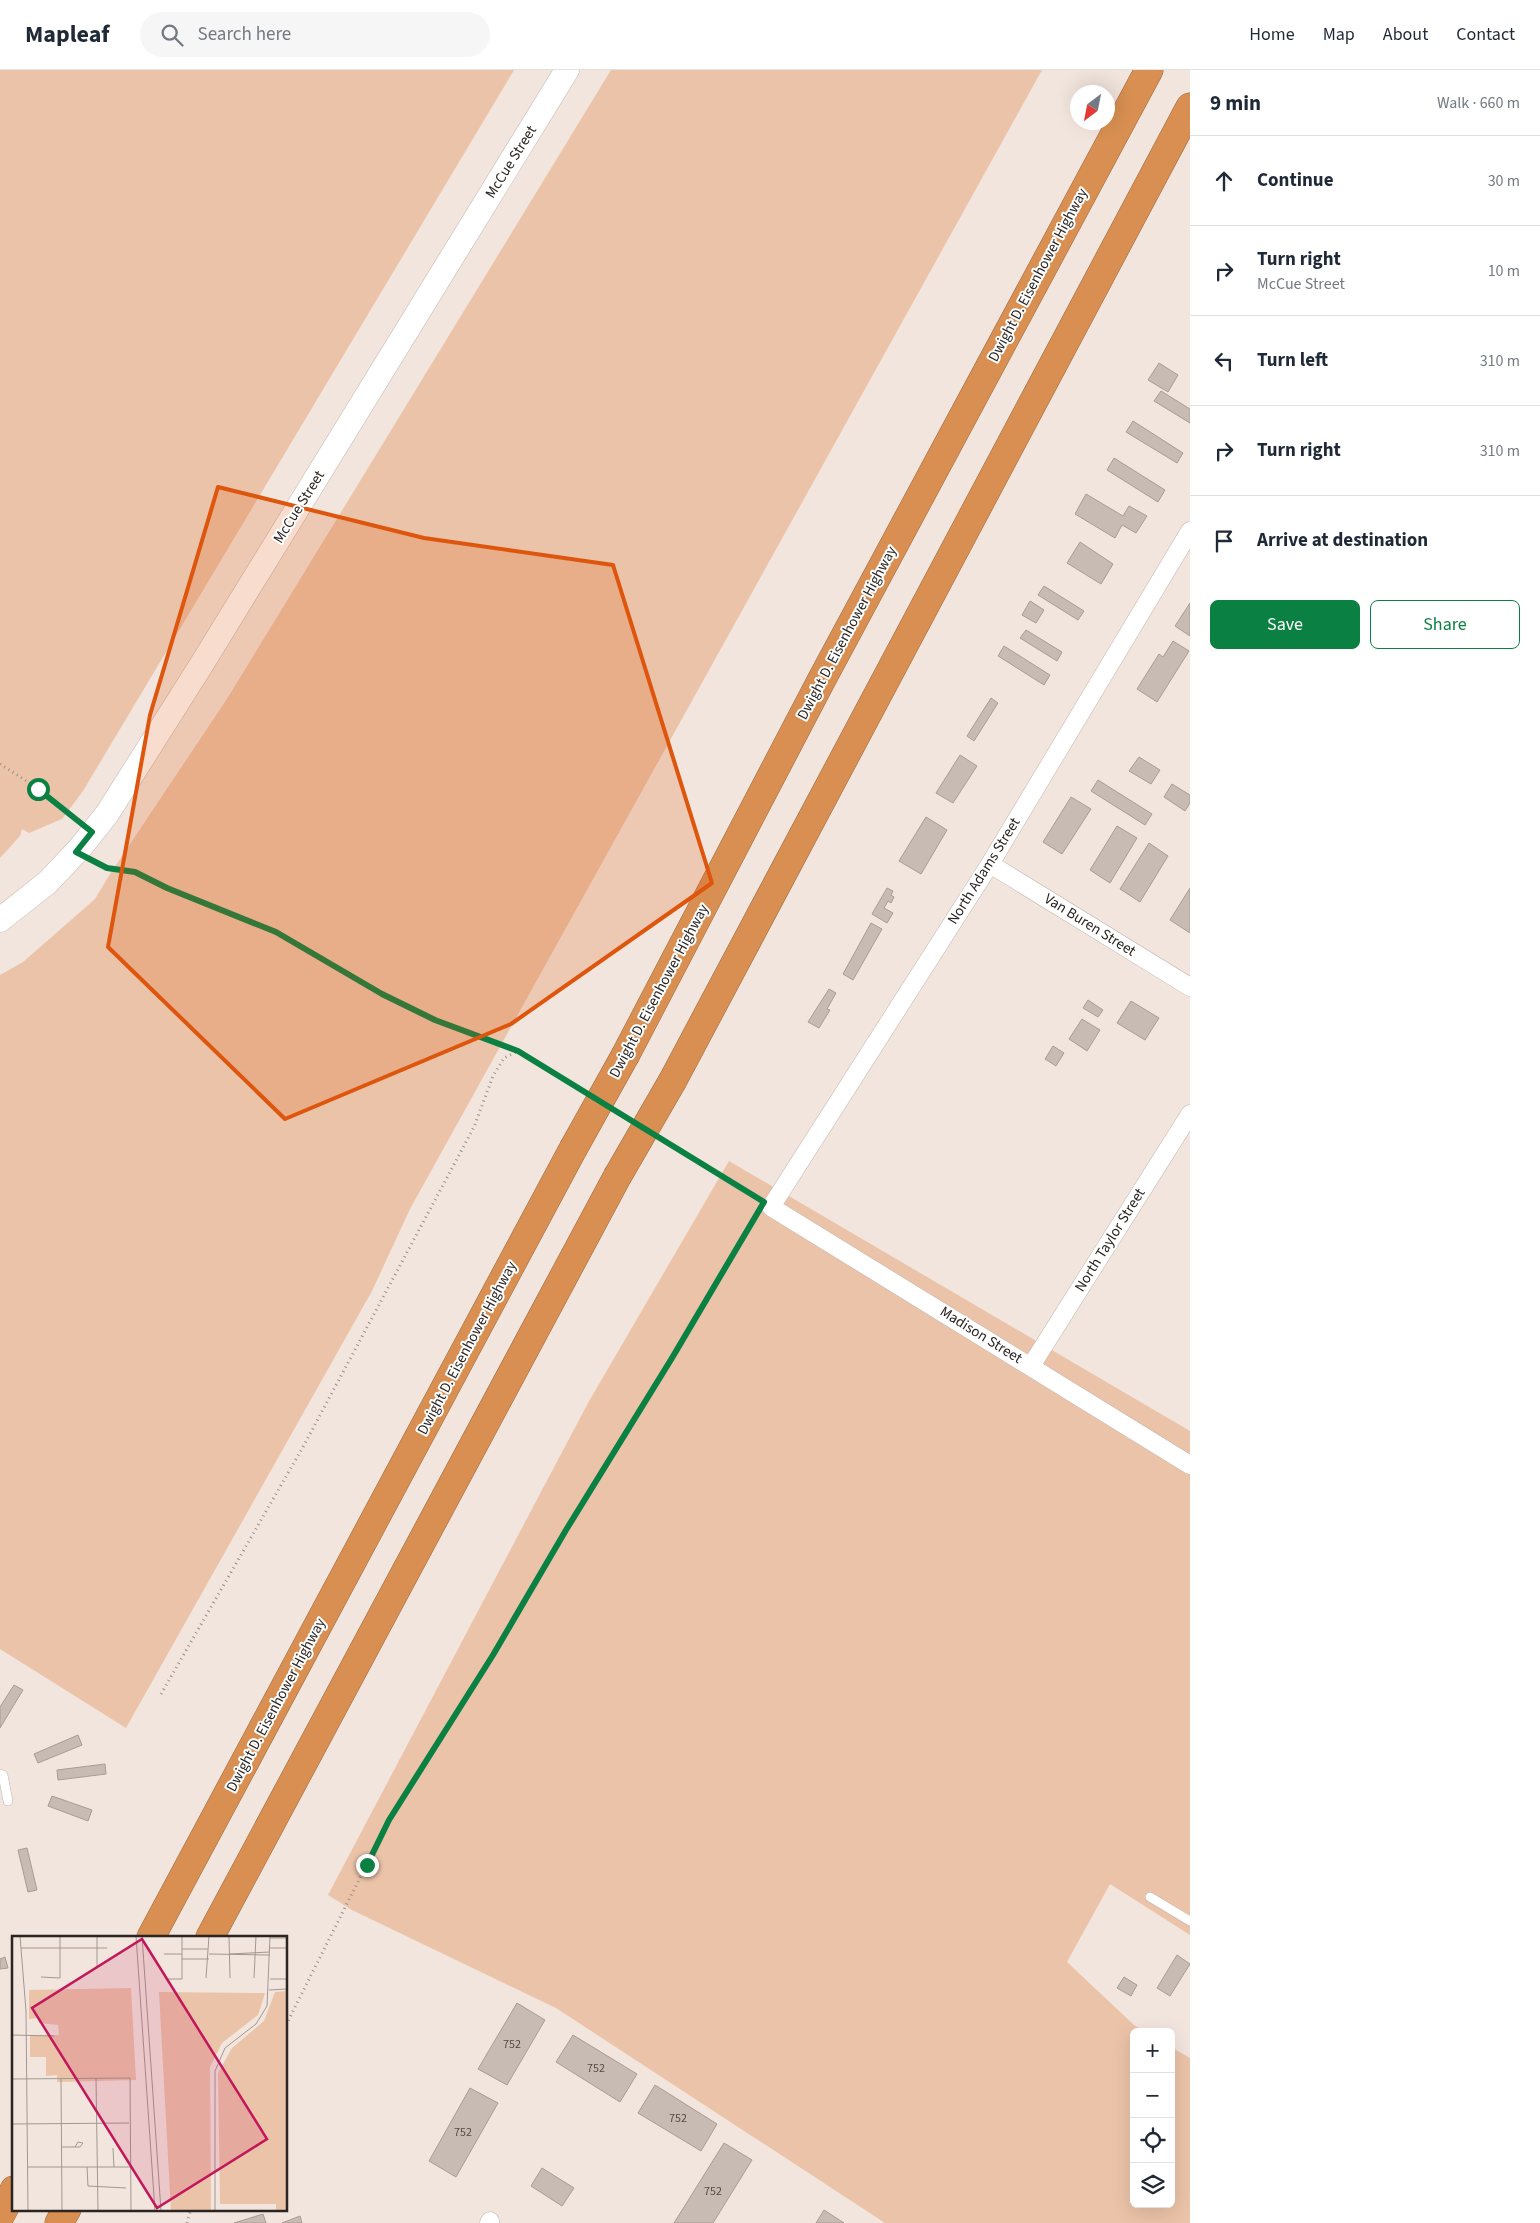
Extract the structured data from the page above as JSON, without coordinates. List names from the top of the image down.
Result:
{
  "streets": {
    "highway": ["Dwight D. Eisenhower Highway"],
    "main road": ["McCue Street"],
    "street": [
      "North Adams Street",
      "Van Buren Street",
      "North Taylor Street",
      "Madison Street"
    ]
  },
  "crossings": [
    ["North Adams Street", "Van Buren Street"],
    ["North Adams Street", "Madison Street"],
    ["North Taylor Street", "Madison Street"]
  ],
  "house_numbers": [
    "752",
    "752",
    "752",
    "752",
    "752"
  ],
  "north": "bottom left",
  "page": {
    "header": "Mapleaf",
    "search": "Search here",
    "nav": [
      "Home",
      "Map",
      "About",
      "Contact"
    ],
    "heading": ["9 min", "Walk · 660 m"],
    "list": [
      ["Continue", "30 m"],
      ["Turn right", "McCue Street", "10 m"],
      ["Turn left", "310 m"],
      ["Turn right", "310 m"],
      "Arrive at destination"
    ],
    "buttons": ["Save", "Share"],
    "map_buttons": ["+", "−"]
  }
}
